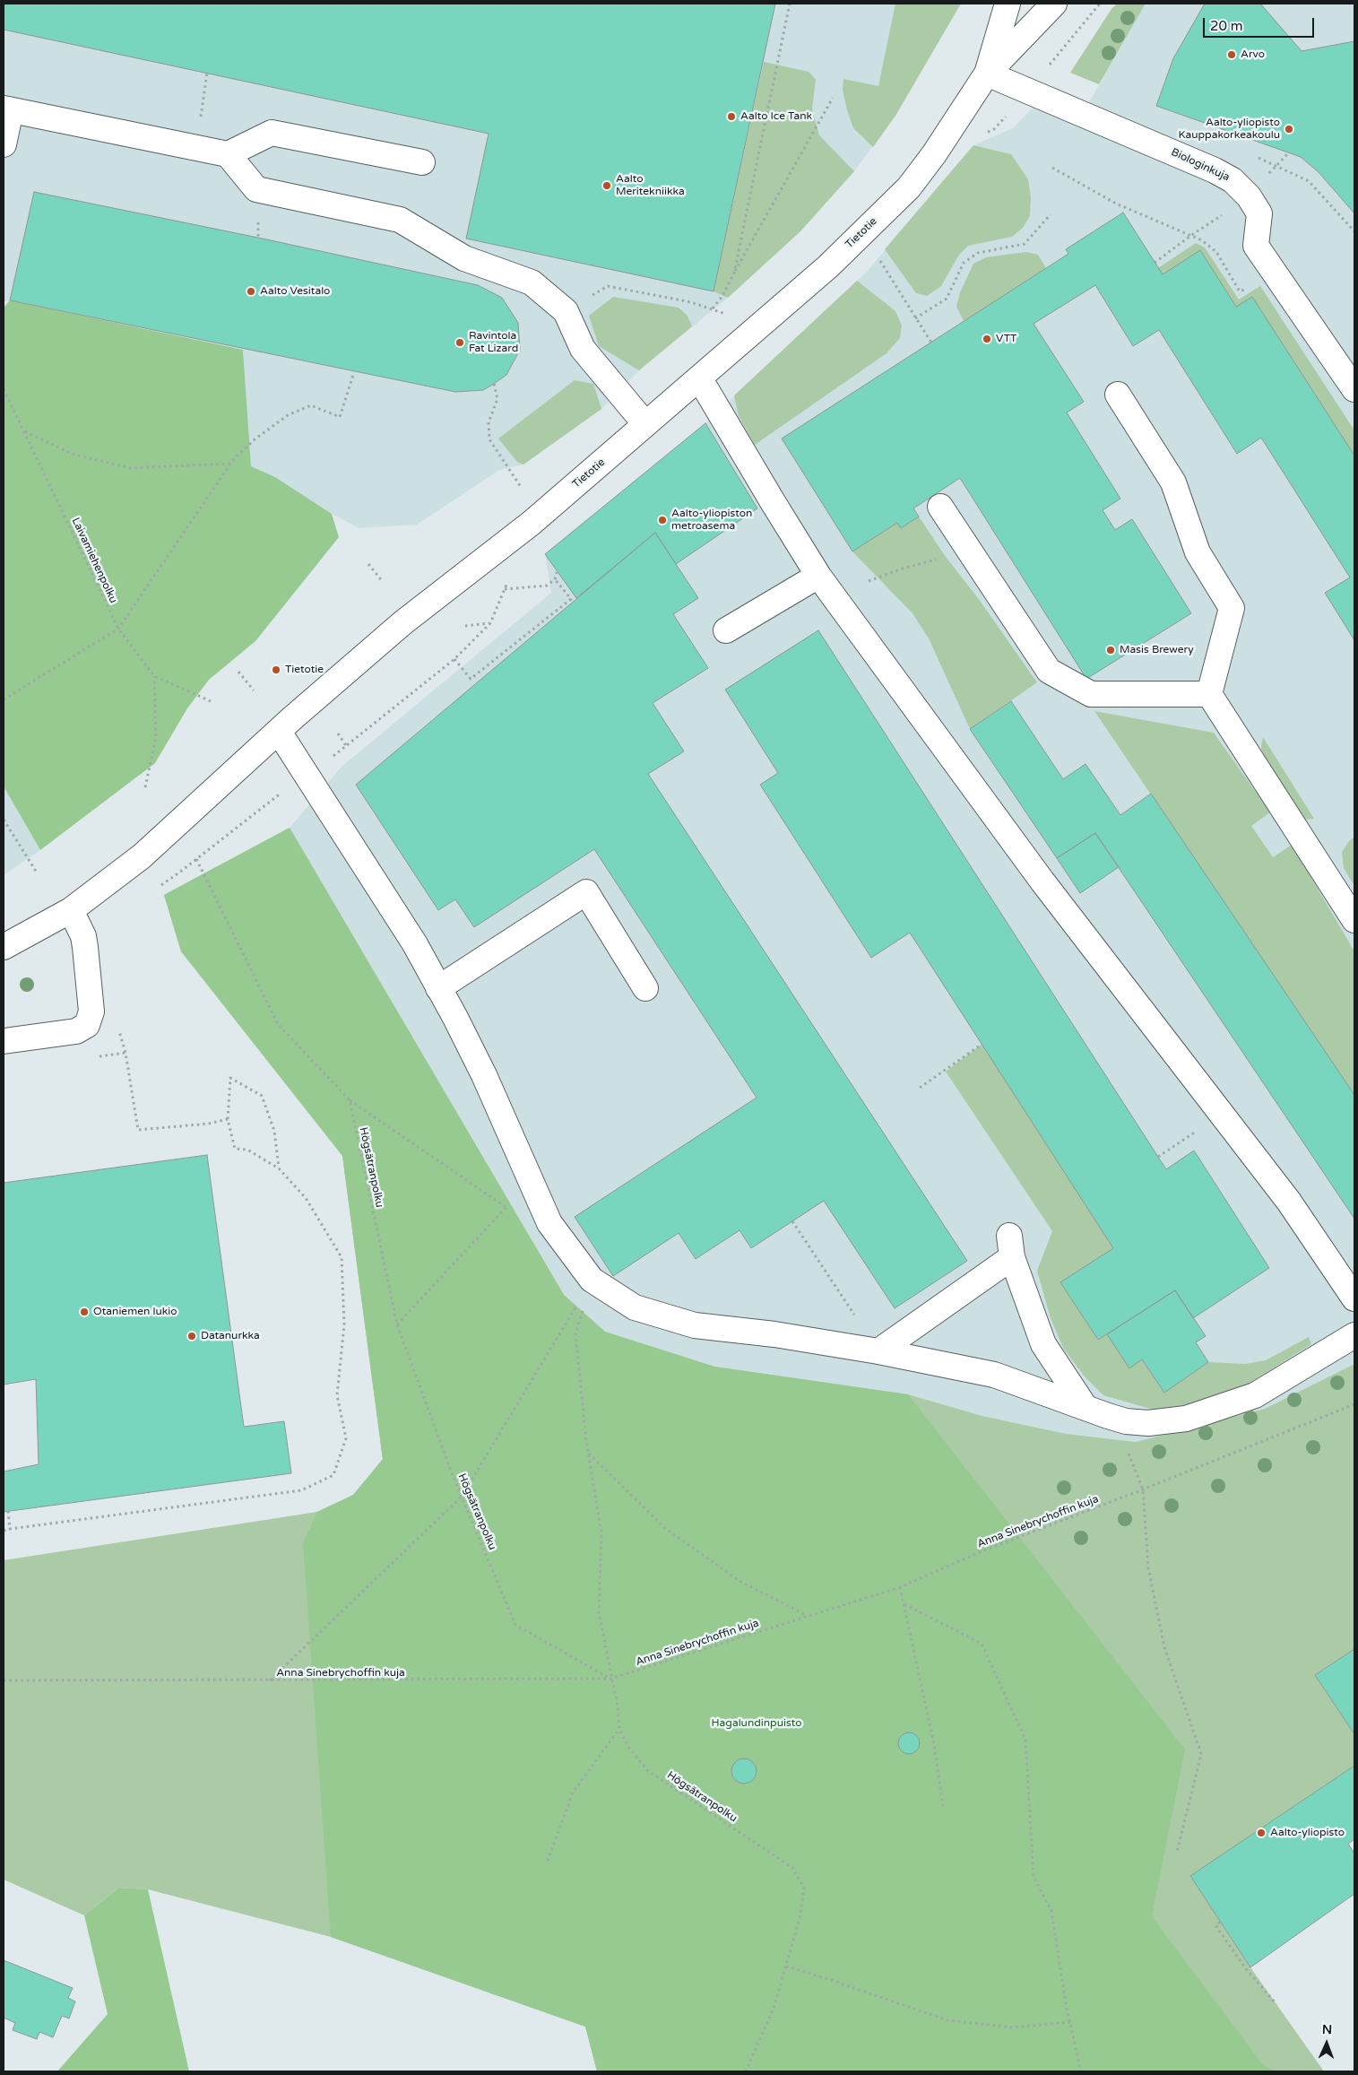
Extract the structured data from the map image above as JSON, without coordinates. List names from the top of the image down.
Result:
{
  "streets": {
    "street": ["Biologinkuja", "Tietotie"],
    "path": ["Laivamiehenpolku", "Högsätranpolku", "Anna Sinebrychoffin kuja"]
  },
  "crossings": [
    ["Biologinkuja", "Tietotie"],
    ["Högsätranpolku", "Anna Sinebrychoffin kuja"]
  ],
  "parks": ["Hagalundinpuisto"],
  "places": [
    "Arvo",
    "Aalto Ice Tank",
    "Aalto-yliopisto Kauppakorkeakoulu",
    "Aalto Meritekniikka",
    "Aalto Vesitalo",
    "VTT",
    "Ravintola Fat Lizard",
    "Aalto-yliopiston metroasema",
    "Masis Brewery",
    "Tietotie",
    "Otaniemen lukio",
    "Datanurkka",
    "Aalto-yliopisto"
  ],
  "scale_bar": "20 m",
  "north": "top"
}
